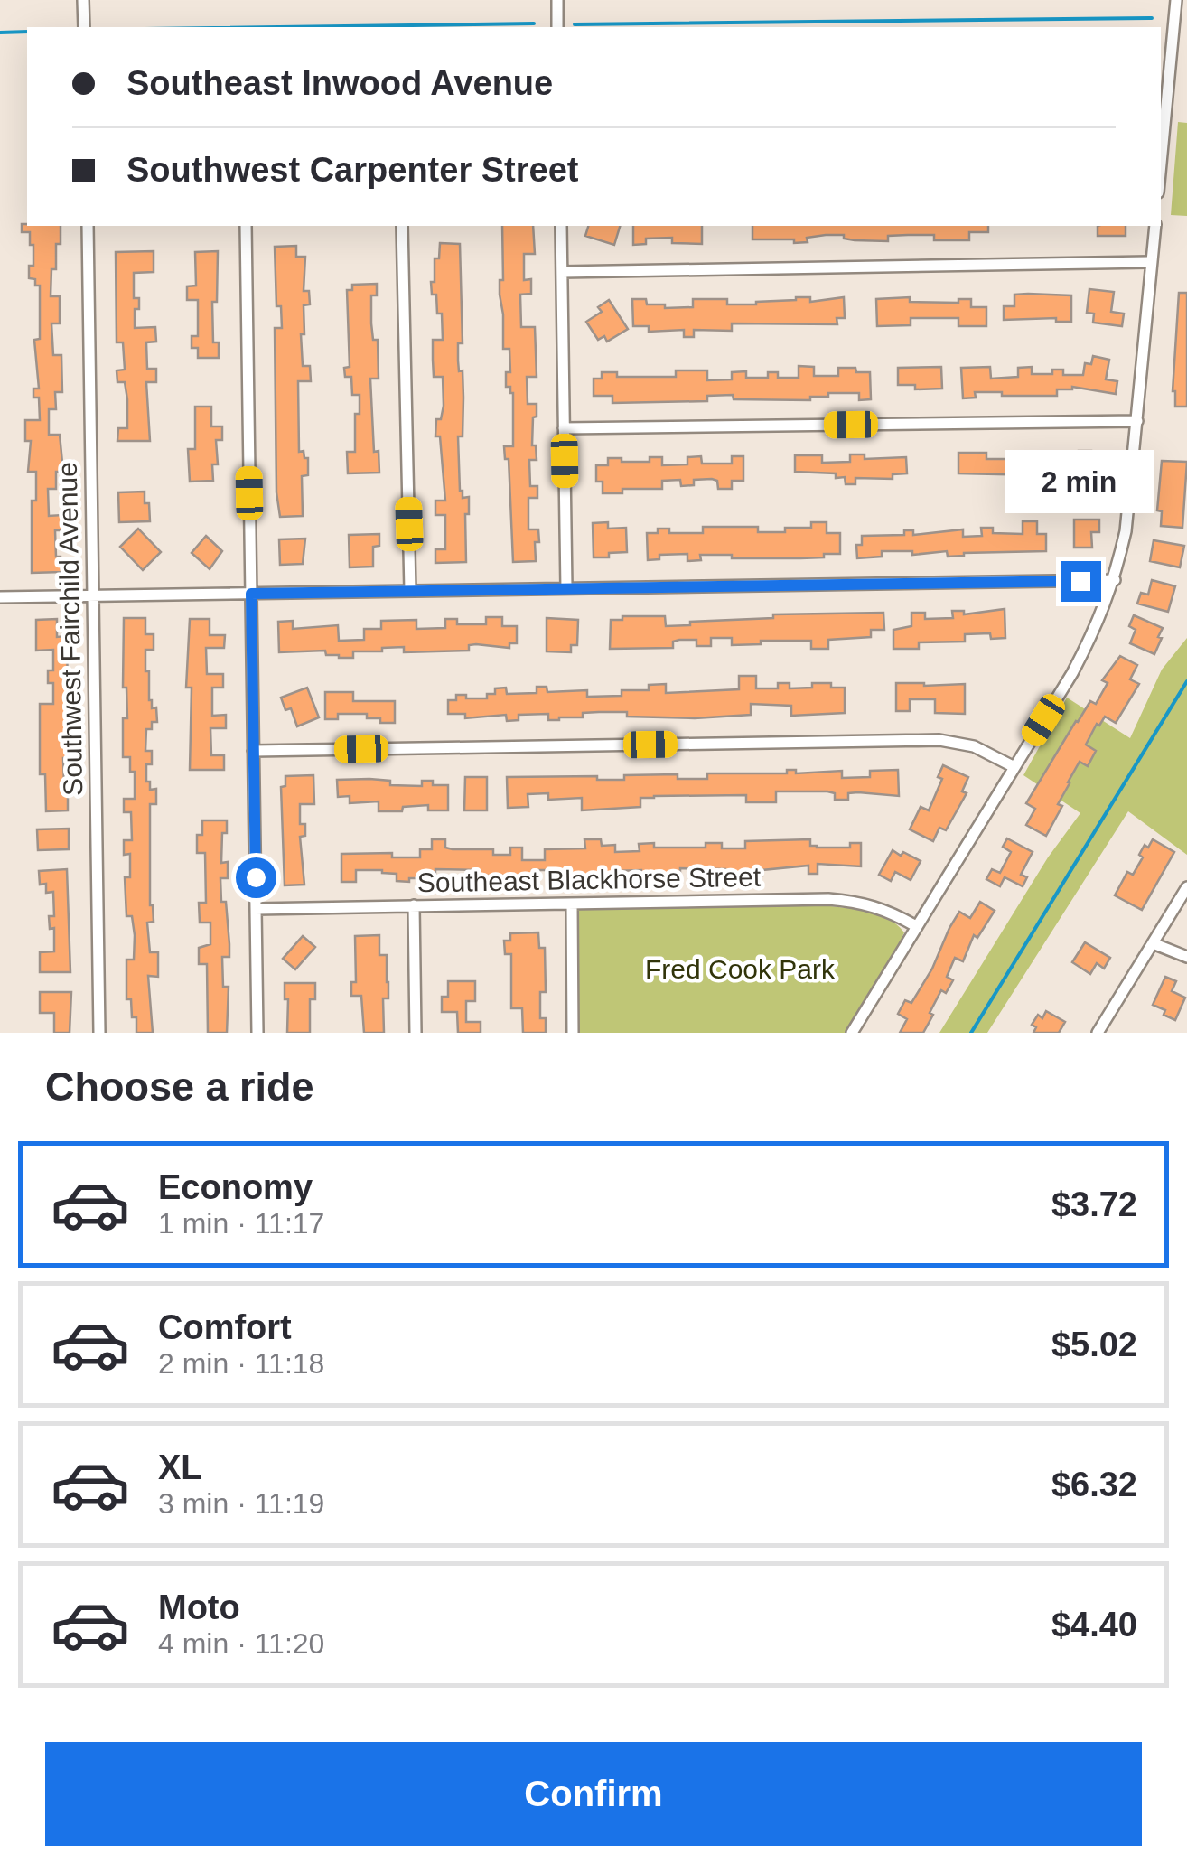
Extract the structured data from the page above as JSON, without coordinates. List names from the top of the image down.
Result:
{
  "streets": {
    "street": ["Southwest Fairchild Avenue", "Southeast Blackhorse Street"]
  },
  "parks": ["Fred Cook Park"],
  "page": {
    "banner": ["Southeast Inwood Avenue", "Southwest Carpenter Street"],
    "bubble": "2 min",
    "heading": "Choose a ride",
    "list": [
      {
        "name": "Economy",
        "note": "1 min · 11:17",
        "value": "$3.72"
      },
      {
        "name": "Comfort",
        "note": "2 min · 11:18",
        "value": "$5.02"
      },
      {
        "name": "XL",
        "note": "3 min · 11:19",
        "value": "$6.32"
      },
      {
        "name": "Moto",
        "note": "4 min · 11:20",
        "value": "$4.40"
      }
    ],
    "buttons": "Confirm"
  }
}
